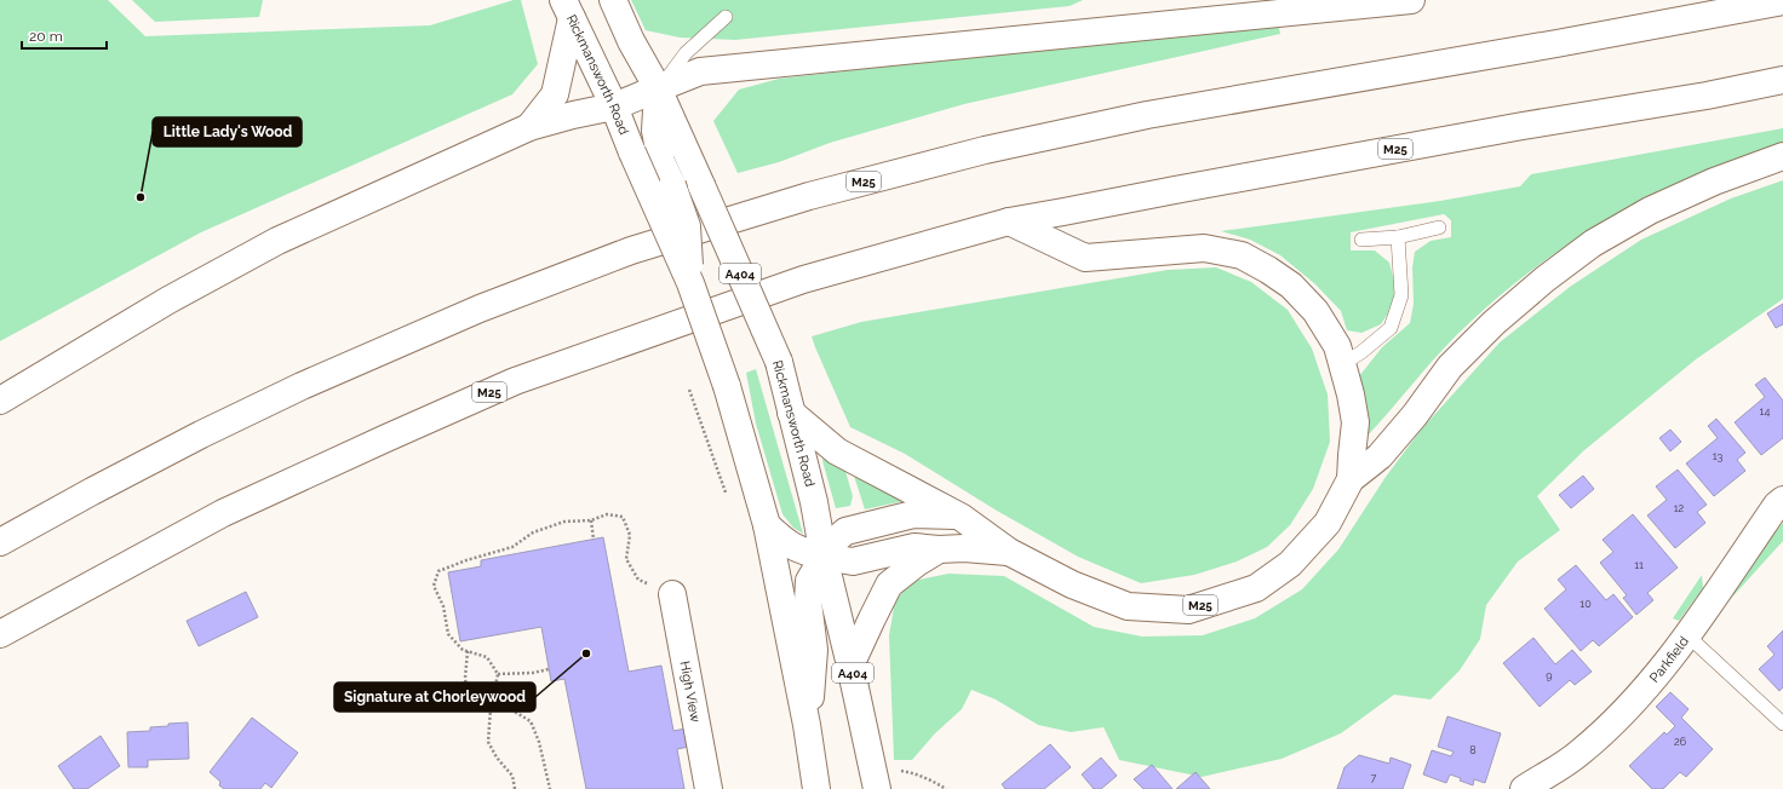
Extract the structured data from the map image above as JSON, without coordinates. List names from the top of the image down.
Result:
{
  "streets": {
    "main road": [
      "Rickmansworth Road",
      "M25",
      "A404",
      "Parkfield",
      "High View"
    ]
  },
  "crossings": [
    ["Rickmansworth Road", "M25"]
  ],
  "places": ["Little Lady's Wood", "Signature at Chorleywood"],
  "house_numbers": [
    "14",
    "13",
    "12",
    "11",
    "10",
    "9",
    "26",
    "8",
    "7"
  ],
  "scale_bar": "20 m"
}
